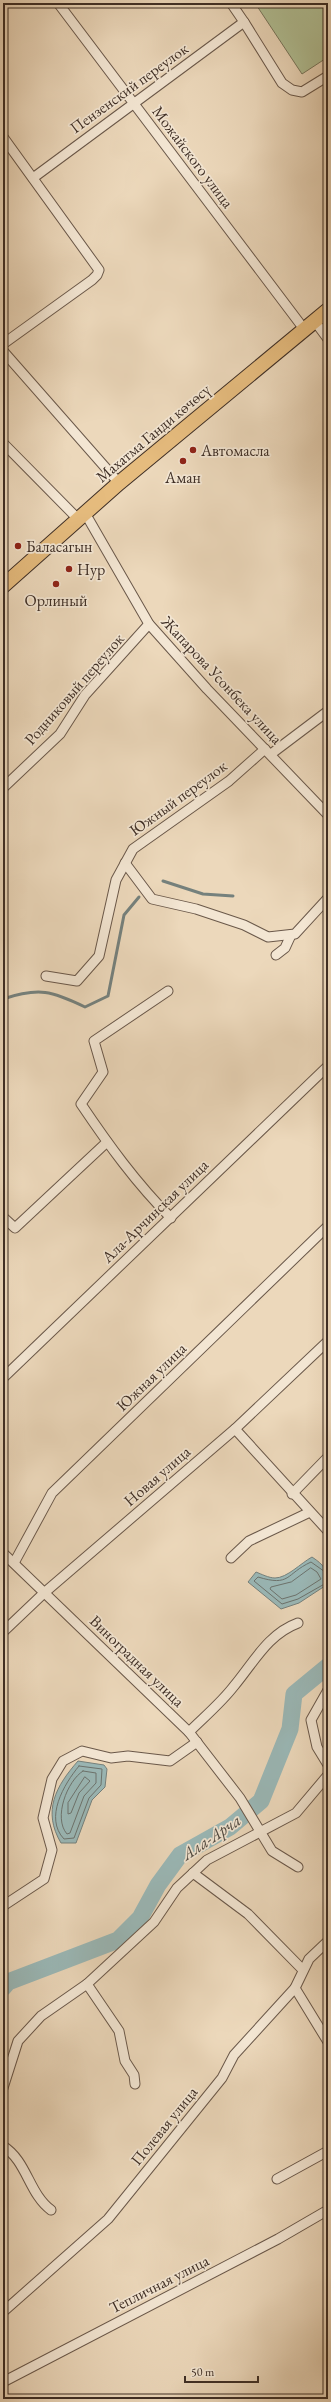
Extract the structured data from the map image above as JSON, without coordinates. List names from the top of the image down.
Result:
{
  "streets": {
    "main road": ["Махатма Ганди көчөсү"],
    "street": [
      "Пензенский переулок",
      "Можайского улица",
      "Жапарова Усонбека улица",
      "Родниковый переулок",
      "Южный переулок",
      "Ала-Арчинская улица",
      "Южная улица",
      "Новая улица",
      "Виноградная улица",
      "Полевая улица",
      "Тепличная улица"
    ]
  },
  "crossings": [
    ["Пензенский переулок", "Можайского улица"],
    ["Можайского улица", "Махатма Ганди көчөсү"],
    ["Махатма Ганди көчөсү", "Жапарова Усонбека улица"],
    ["Жапарова Усонбека улица", "Родниковый переулок"],
    ["Жапарова Усонбека улица", "Южный переулок"],
    ["Южная улица", "Виноградная улица"],
    ["Новая улица", "Виноградная улица"]
  ],
  "water": ["Ала-Арча"],
  "places": [
    "Автомасла",
    "Аман",
    "Баласагын",
    "Нур",
    "Орлиный"
  ],
  "scale_bar": "50 m"
}
